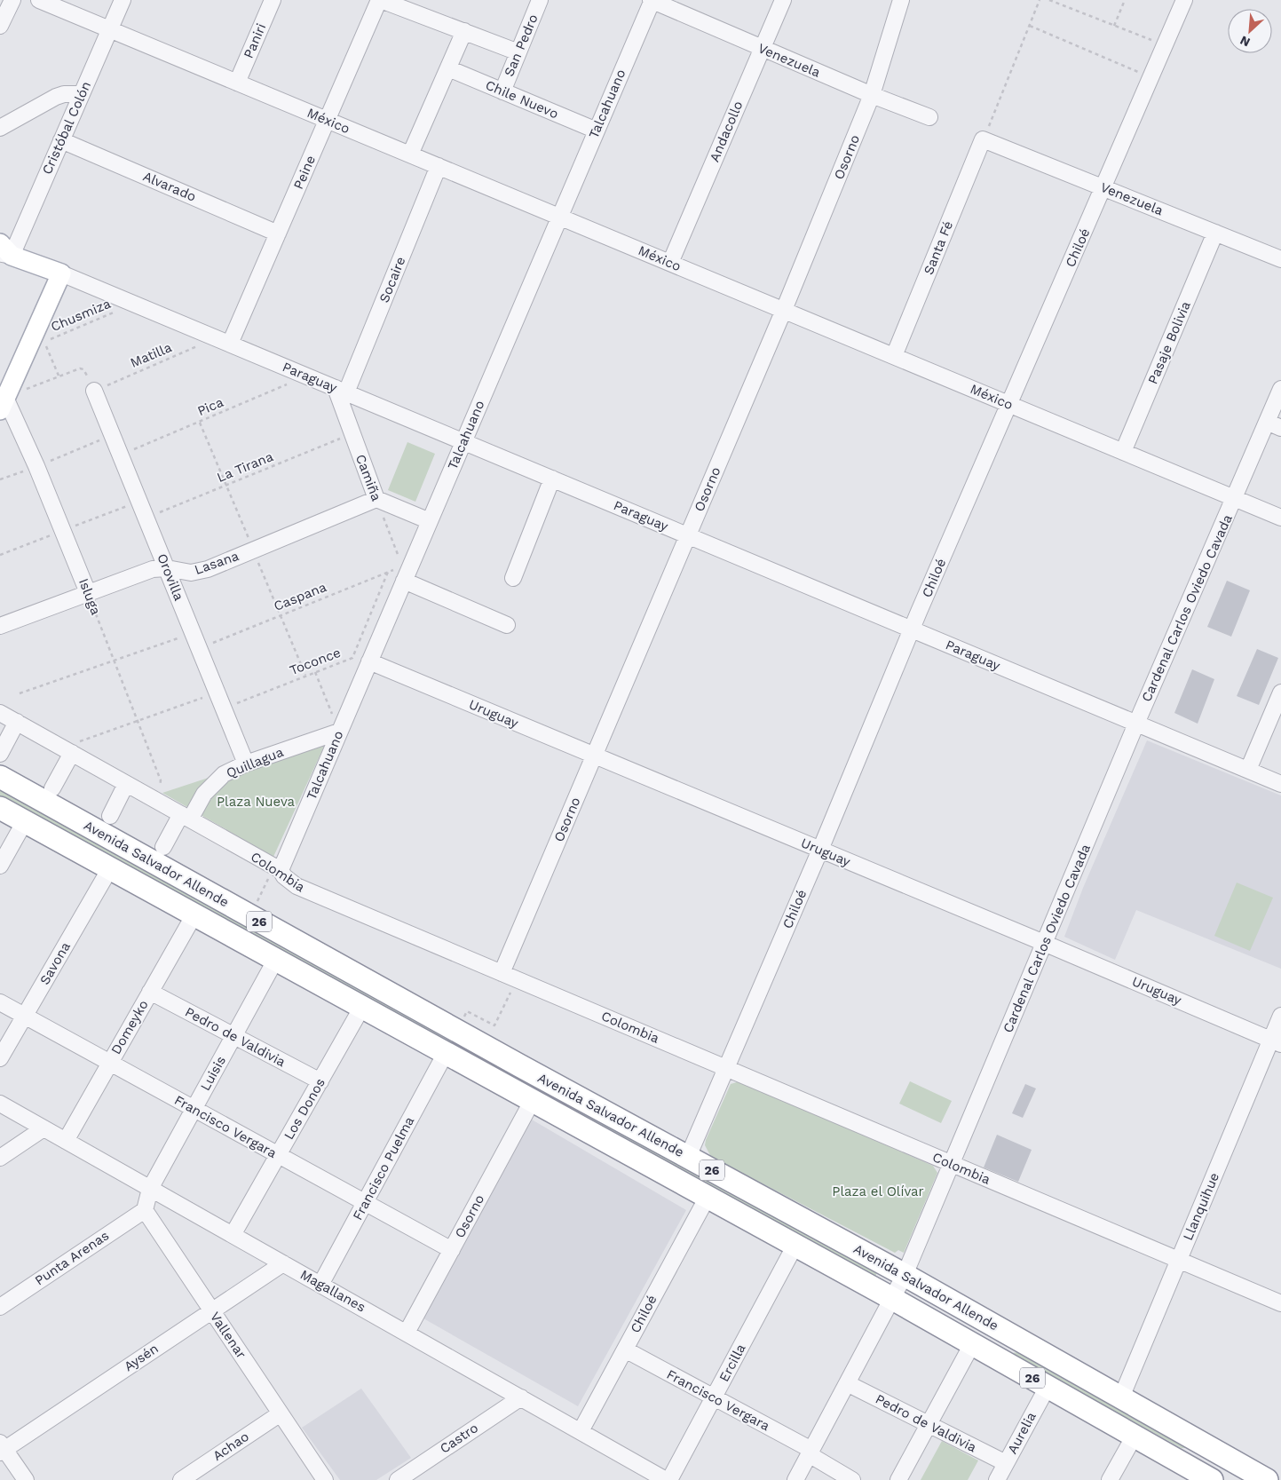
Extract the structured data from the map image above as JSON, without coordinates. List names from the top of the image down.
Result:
{
  "streets": {
    "highway": ["Avenida Salvador Allende", "26"],
    "main road": ["Paraguay"],
    "street": [
      "Paniri",
      "San Pedro",
      "Venezuela",
      "Chile Nuevo",
      "Talcahuano",
      "México",
      "Cristóbal Colón",
      "Andacollo",
      "Osorno",
      "Peine",
      "Alvarado",
      "Santa Fé",
      "Chiloé",
      "Socaire",
      "Pasaje Bolivia",
      "Camiña",
      "Lasana",
      "Orovilla",
      "Isluga",
      "Cardenal Carlos Oviedo Cavada",
      "Uruguay",
      "Quillagua",
      "Colombia",
      "Savona",
      "Domeyko",
      "Pedro de Valdivia",
      "Luisis",
      "Los Donos",
      "Francisco Vergara",
      "Francisco Puelma",
      "Llanquihue",
      "Punta Arenas",
      "Magallanes",
      "Vallenar",
      "Aysén",
      "Ercilla",
      "Aurelia",
      "Castro",
      "Achao"
    ],
    "path": [
      "Chusmiza",
      "Matilla",
      "Pica",
      "La Tirana",
      "Caspana",
      "Toconce"
    ]
  },
  "crossings": [
    ["Paniri", "México"],
    ["San Pedro", "Chile Nuevo"],
    ["Venezuela", "Talcahuano"],
    ["Venezuela", "Andacollo"],
    ["Venezuela", "Osorno"],
    ["Venezuela", "Santa Fé"],
    ["Venezuela", "Chiloé"],
    ["Venezuela", "Pasaje Bolivia"],
    ["Chile Nuevo", "Talcahuano"],
    ["Talcahuano", "México"],
    ["Talcahuano", "Paraguay"],
    ["Talcahuano", "Camiña"],
    ["Talcahuano", "Caspana"],
    ["Talcahuano", "Uruguay"],
    ["Talcahuano", "Quillagua"],
    ["Talcahuano", "Colombia"],
    ["México", "Cristóbal Colón"],
    ["México", "Andacollo"],
    ["México", "Osorno"],
    ["México", "Peine"],
    ["México", "Santa Fé"],
    ["México", "Chiloé"],
    ["México", "Socaire"],
    ["México", "Pasaje Bolivia"],
    ["México", "Cardenal Carlos Oviedo Cavada"],
    ["Cristóbal Colón", "Alvarado"],
    ["Cristóbal Colón", "Paraguay"],
    ["Osorno", "Paraguay"],
    ["Osorno", "Uruguay"],
    ["Osorno", "Avenida Salvador Allende"],
    ["Osorno", "Colombia"],
    ["Osorno", "Francisco Vergara"],
    ["Osorno", "Magallanes"],
    ["Peine", "Alvarado"],
    ["Peine", "Matilla"],
    ["Peine", "Paraguay"],
    ["Chiloé", "Paraguay"],
    ["Chiloé", "Uruguay"],
    ["Chiloé", "Avenida Salvador Allende"],
    ["Chiloé", "Colombia"],
    ["Chiloé", "Francisco Vergara"],
    ["Chiloé", "Magallanes"],
    ["Socaire", "Paraguay"],
    ["Socaire", "Camiña"],
    ["Chusmiza", "Paraguay"],
    ["Matilla", "Paraguay"],
    ["Matilla", "Orovilla"],
    ["Paraguay", "Pica"],
    ["Paraguay", "Camiña"],
    ["Paraguay", "Cardenal Carlos Oviedo Cavada"],
    ["Pica", "Orovilla"],
    ["La Tirana", "Camiña"],
    ["La Tirana", "Orovilla"],
    ["Camiña", "Lasana"],
    ["Camiña", "Caspana"],
    ["Lasana", "Orovilla"],
    ["Lasana", "Isluga"],
    ["Orovilla", "Caspana"],
    ["Orovilla", "Toconce"],
    ["Orovilla", "Quillagua"],
    ["Isluga", "Colombia"],
    ["Caspana", "Toconce"],
    ["Cardenal Carlos Oviedo Cavada", "Uruguay"],
    ["Cardenal Carlos Oviedo Cavada", "Avenida Salvador Allende"],
    ["Cardenal Carlos Oviedo Cavada", "Colombia"],
    ["Cardenal Carlos Oviedo Cavada", "Pedro de Valdivia"],
    ["Cardenal Carlos Oviedo Cavada", "Francisco Vergara"],
    ["Uruguay", "Llanquihue"],
    ["Quillagua", "Colombia"],
    ["Avenida Salvador Allende", "Savona"],
    ["Avenida Salvador Allende", "Domeyko"],
    ["Avenida Salvador Allende", "Luisis"],
    ["Avenida Salvador Allende", "Los Donos"],
    ["Avenida Salvador Allende", "Francisco Puelma"],
    ["Avenida Salvador Allende", "Llanquihue"],
    ["Avenida Salvador Allende", "Ercilla"],
    ["Avenida Salvador Allende", "Aurelia"],
    ["Colombia", "Llanquihue"],
    ["Savona", "Francisco Vergara"],
    ["Domeyko", "Pedro de Valdivia"],
    ["Domeyko", "Francisco Vergara"],
    ["Domeyko", "Magallanes"],
    ["Pedro de Valdivia", "Luisis"],
    ["Pedro de Valdivia", "Los Donos"],
    ["Pedro de Valdivia", "Aurelia"],
    ["Luisis", "Francisco Vergara"],
    ["Luisis", "Magallanes"],
    ["Los Donos", "Francisco Vergara"],
    ["Los Donos", "Magallanes"],
    ["Francisco Vergara", "Francisco Puelma"],
    ["Francisco Vergara", "Ercilla"],
    ["Francisco Puelma", "Magallanes"],
    ["Punta Arenas", "Vallenar"],
    ["Magallanes", "Aysén"],
    ["Magallanes", "Castro"],
    ["Vallenar", "Aysén"],
    ["Vallenar", "Achao"]
  ],
  "parks": ["Plaza Nueva", "Plaza el Olívar"],
  "north": "bottom left"
}
